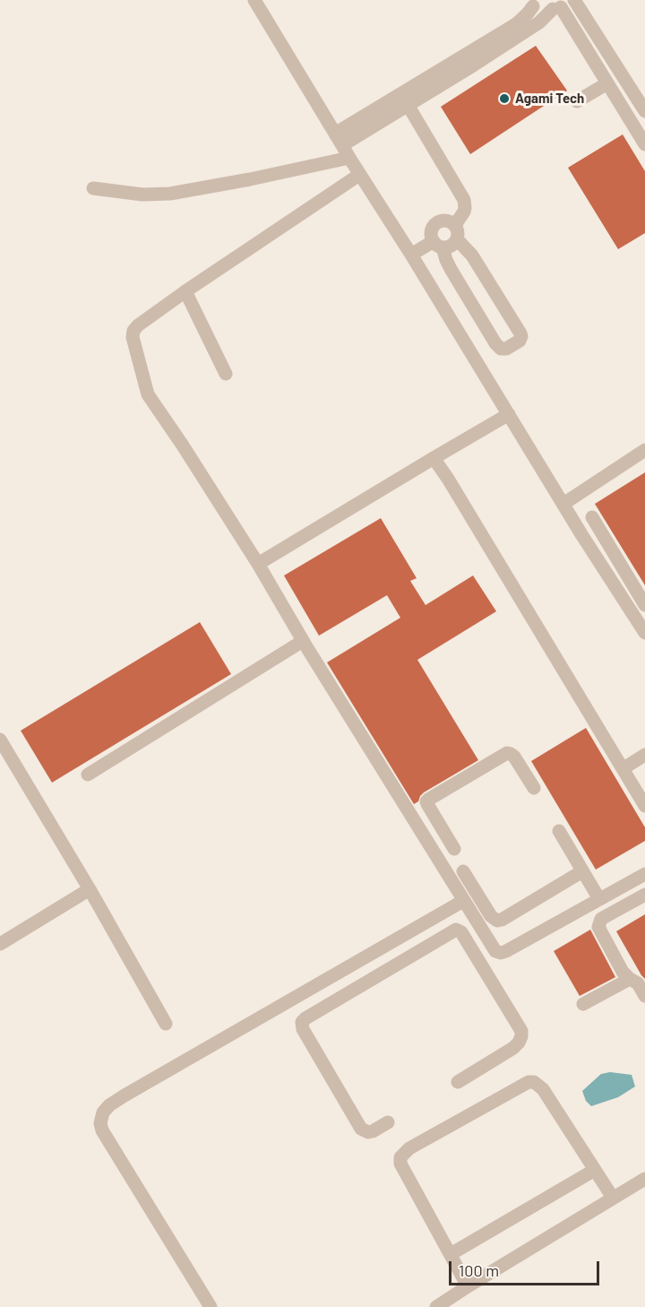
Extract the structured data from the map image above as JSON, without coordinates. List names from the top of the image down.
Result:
{
  "places": ["Agami Tech"],
  "scale_bar": "100 m"
}
